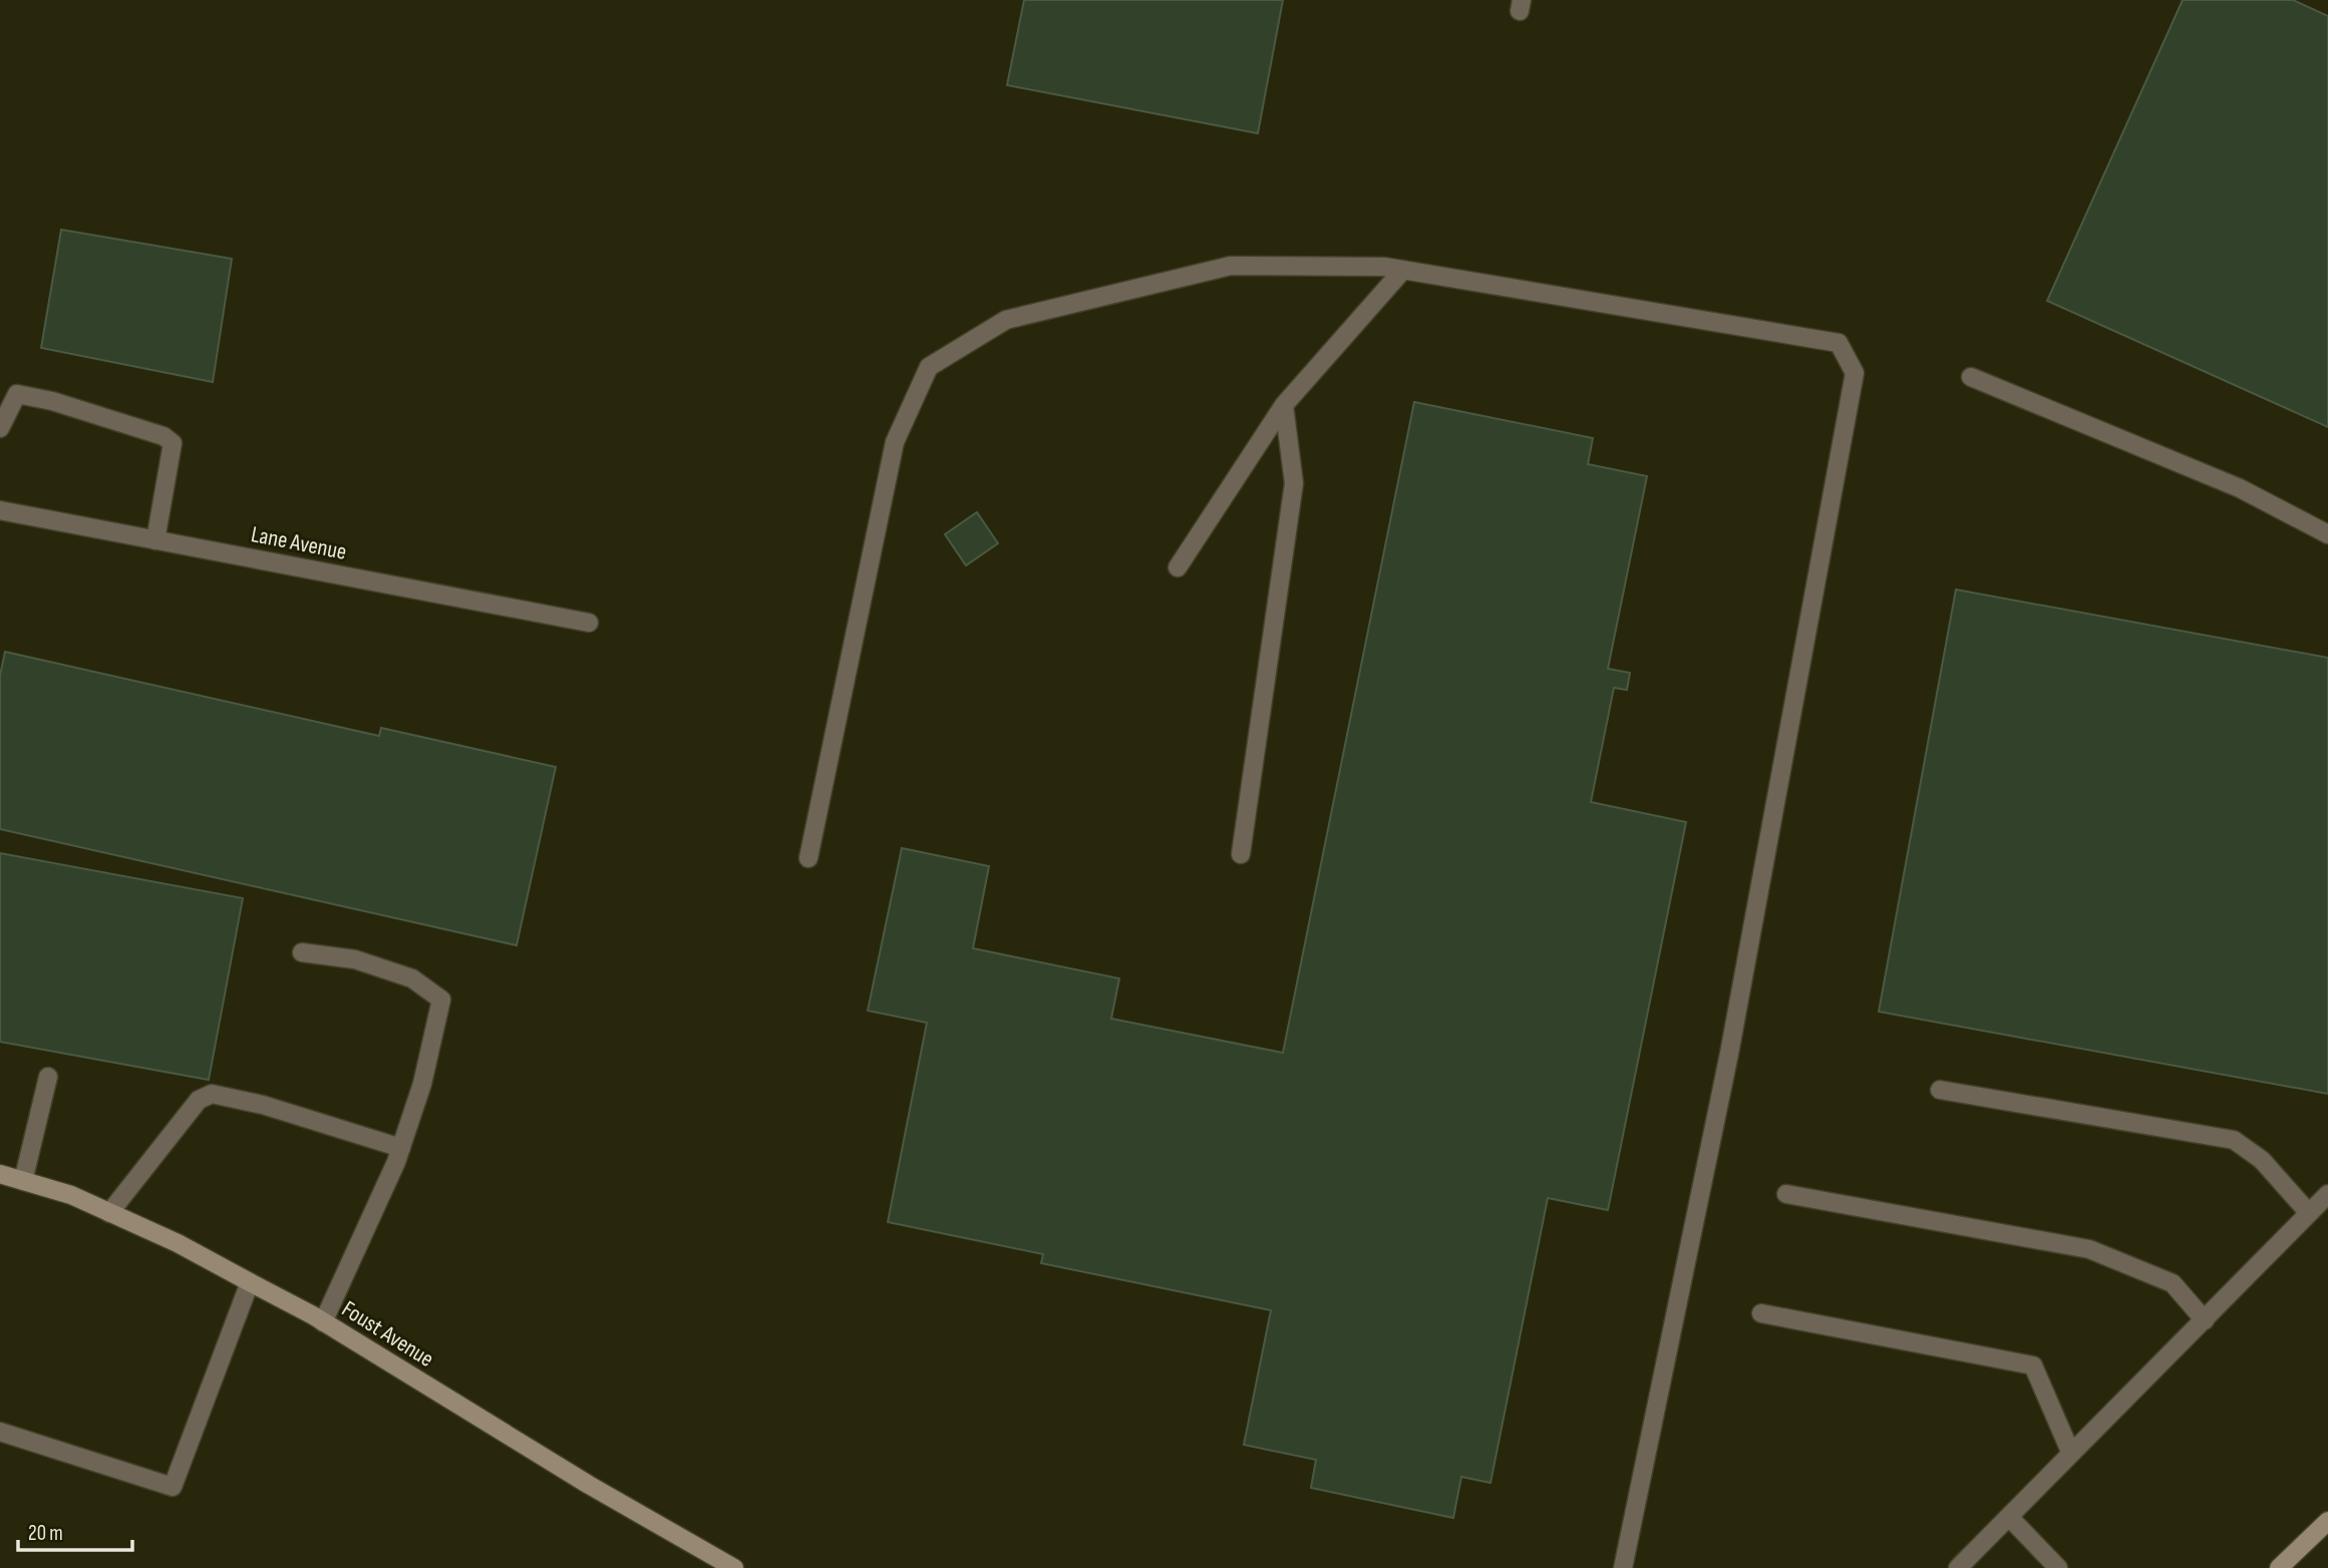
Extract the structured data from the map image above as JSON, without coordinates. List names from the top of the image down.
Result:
{
  "streets": {
    "street": ["Lane Avenue", "Foust Avenue"]
  },
  "scale_bar": "20 m"
}
